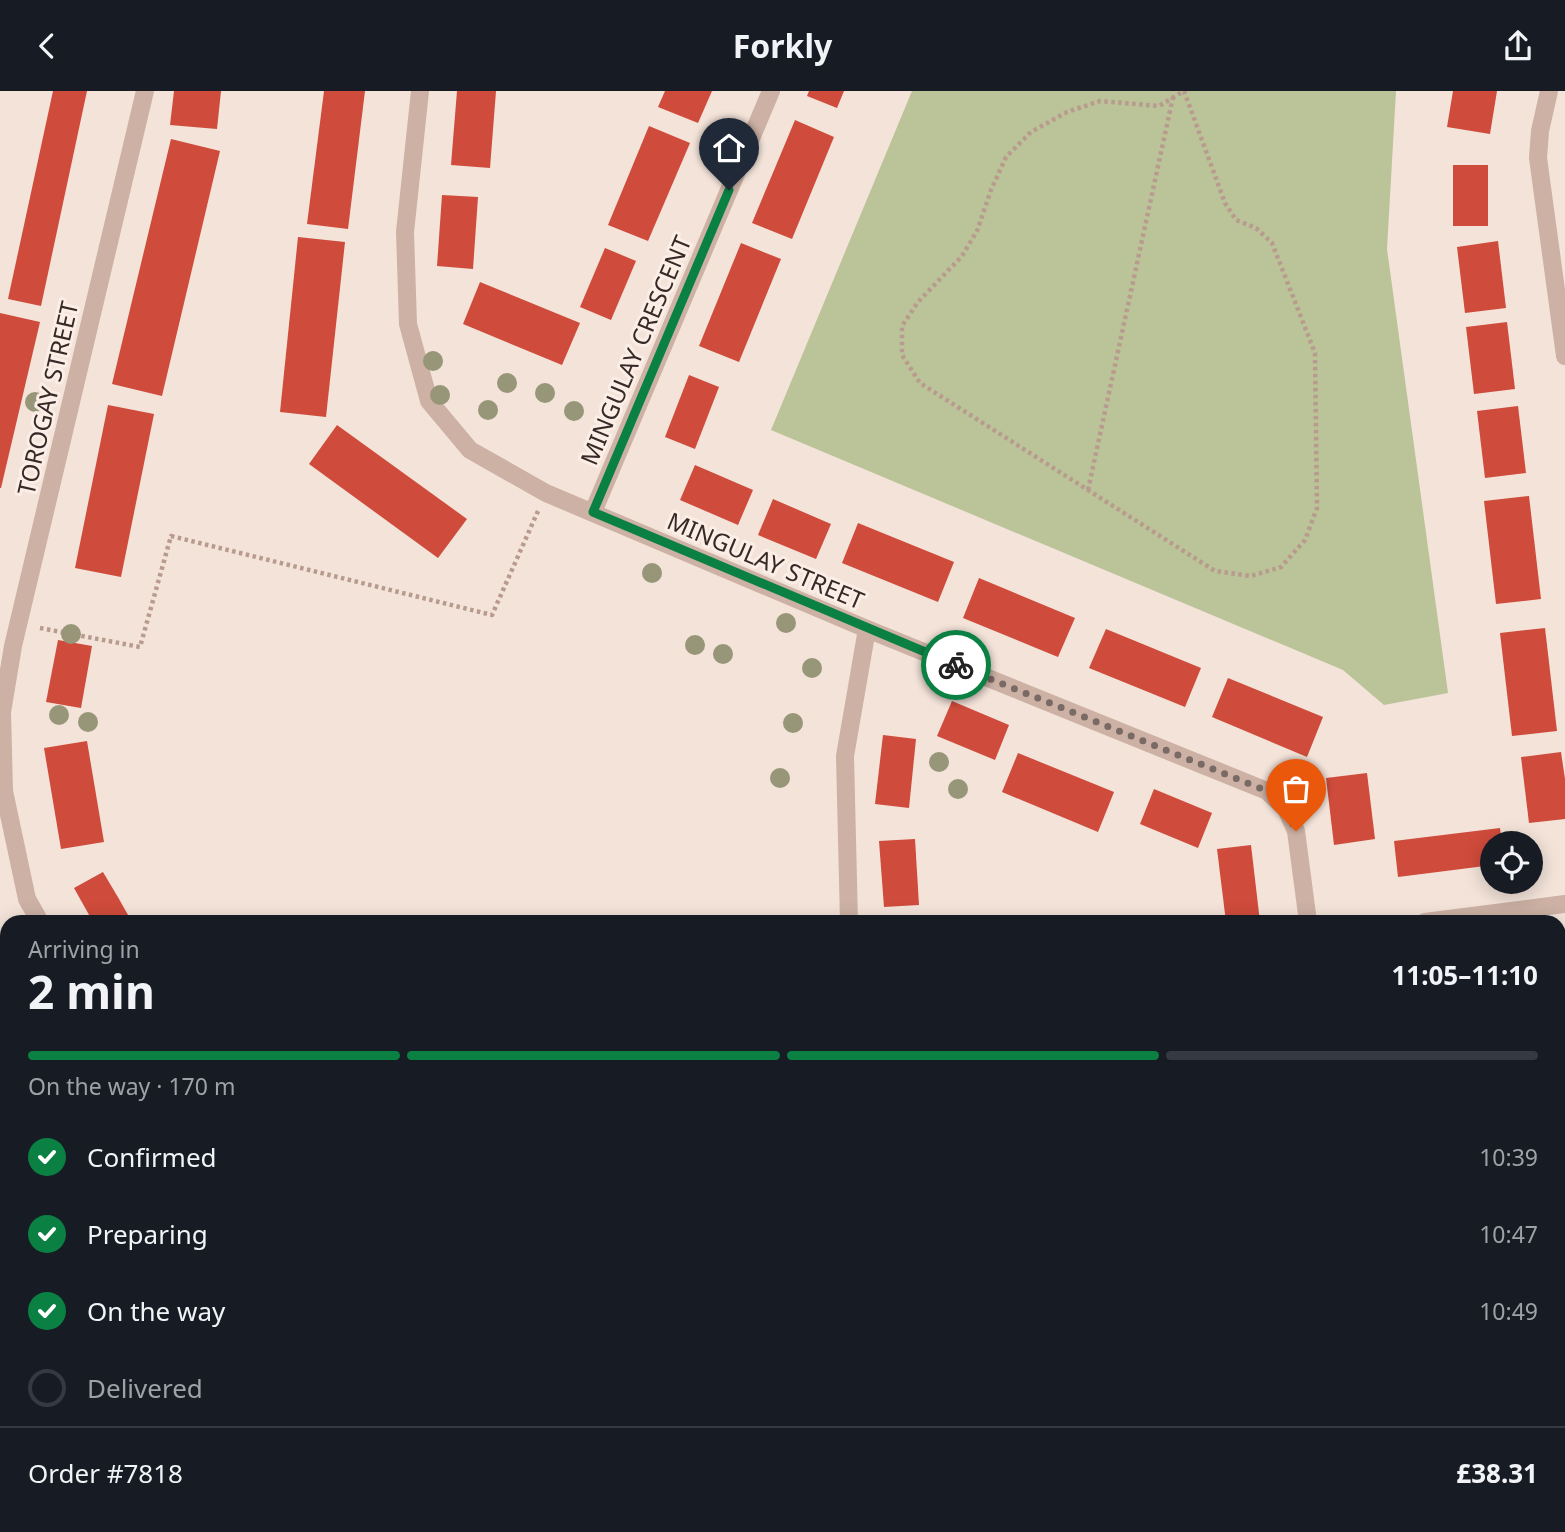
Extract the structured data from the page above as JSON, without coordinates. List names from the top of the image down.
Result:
{
  "streets": {
    "street": ["MINGULAY CRESCENT", "TOROGAY STREET", "MINGULAY STREET"]
  },
  "crossings": [
    ["MINGULAY CRESCENT", "MINGULAY STREET"]
  ],
  "page": {
    "header": "Forkly",
    "heading": ["2 min", "Arriving in", "11:05–11:10"],
    "panel": ["Order #7818", "£38.31"],
    "bar": "On the way · 170 m",
    "list": [
      ["Confirmed", "10:39"],
      ["Preparing", "10:47"],
      ["On the way", "10:49"],
      "Delivered"
    ]
  }
}
